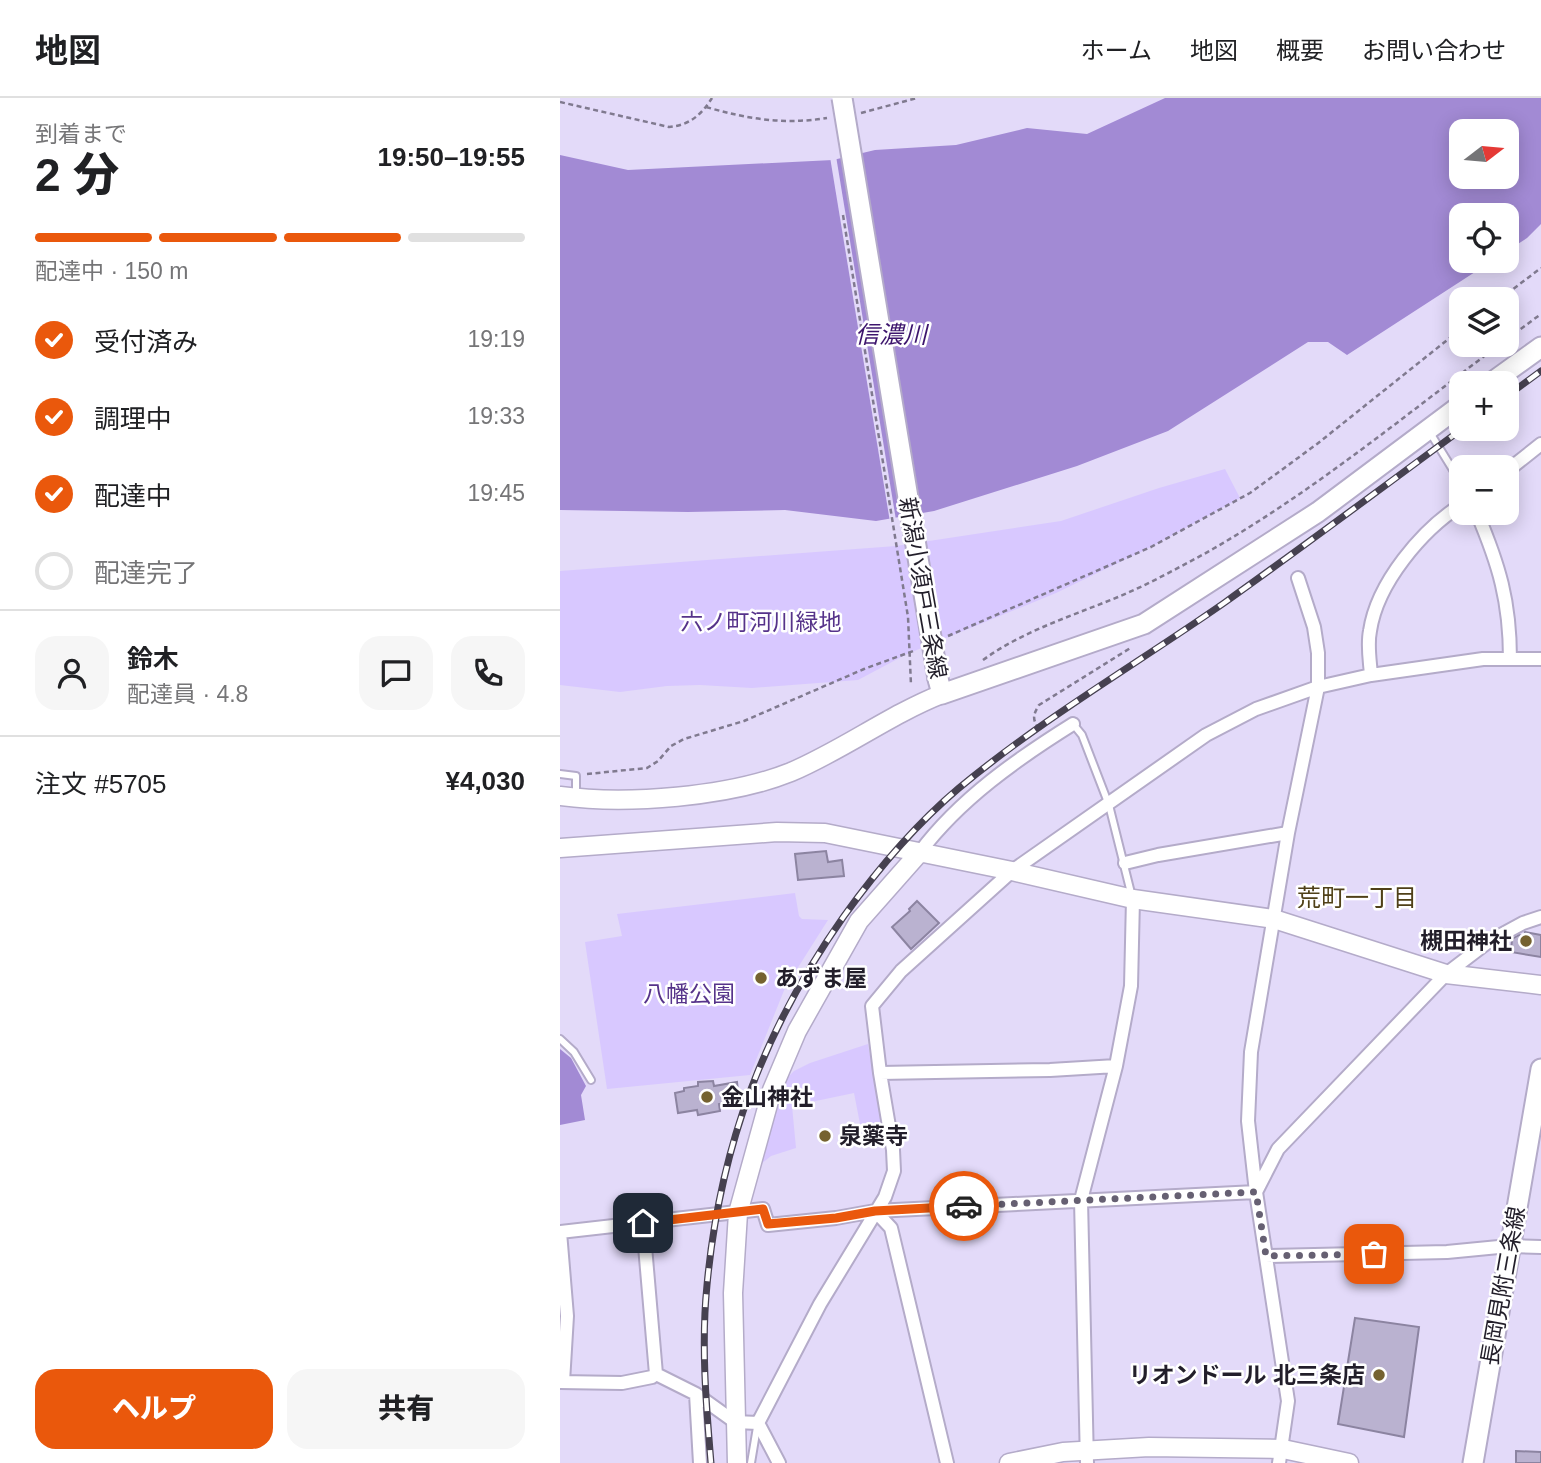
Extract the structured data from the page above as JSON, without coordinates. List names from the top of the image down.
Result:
{
  "streets": {
    "main road": ["新潟小須戸三条線", "長岡見附三条線"]
  },
  "districts": ["荒町一丁目"],
  "water": ["信濃川"],
  "parks": ["六ノ町河川緑地", "八幡公園"],
  "places": [
    "槻田神社",
    "あずま屋",
    "金山神社",
    "泉薬寺",
    "リオンドール 北三条店"
  ],
  "north": "right",
  "page": {
    "header": "地図",
    "nav": [
      "ホーム",
      "地図",
      "概要",
      "お問い合わせ"
    ],
    "heading": ["2 分", "到着まで", "19:50–19:55"],
    "panel": [
      "鈴木",
      "配達員 · 4.8",
      "注文 #5705",
      "¥4,030"
    ],
    "map_buttons": ["+", "−"],
    "bar": "配達中 · 150 m",
    "list": [
      ["受付済み", "19:19"],
      ["調理中", "19:33"],
      ["配達中", "19:45"],
      "配達完了"
    ],
    "buttons": ["ヘルプ", "共有"]
  }
}
